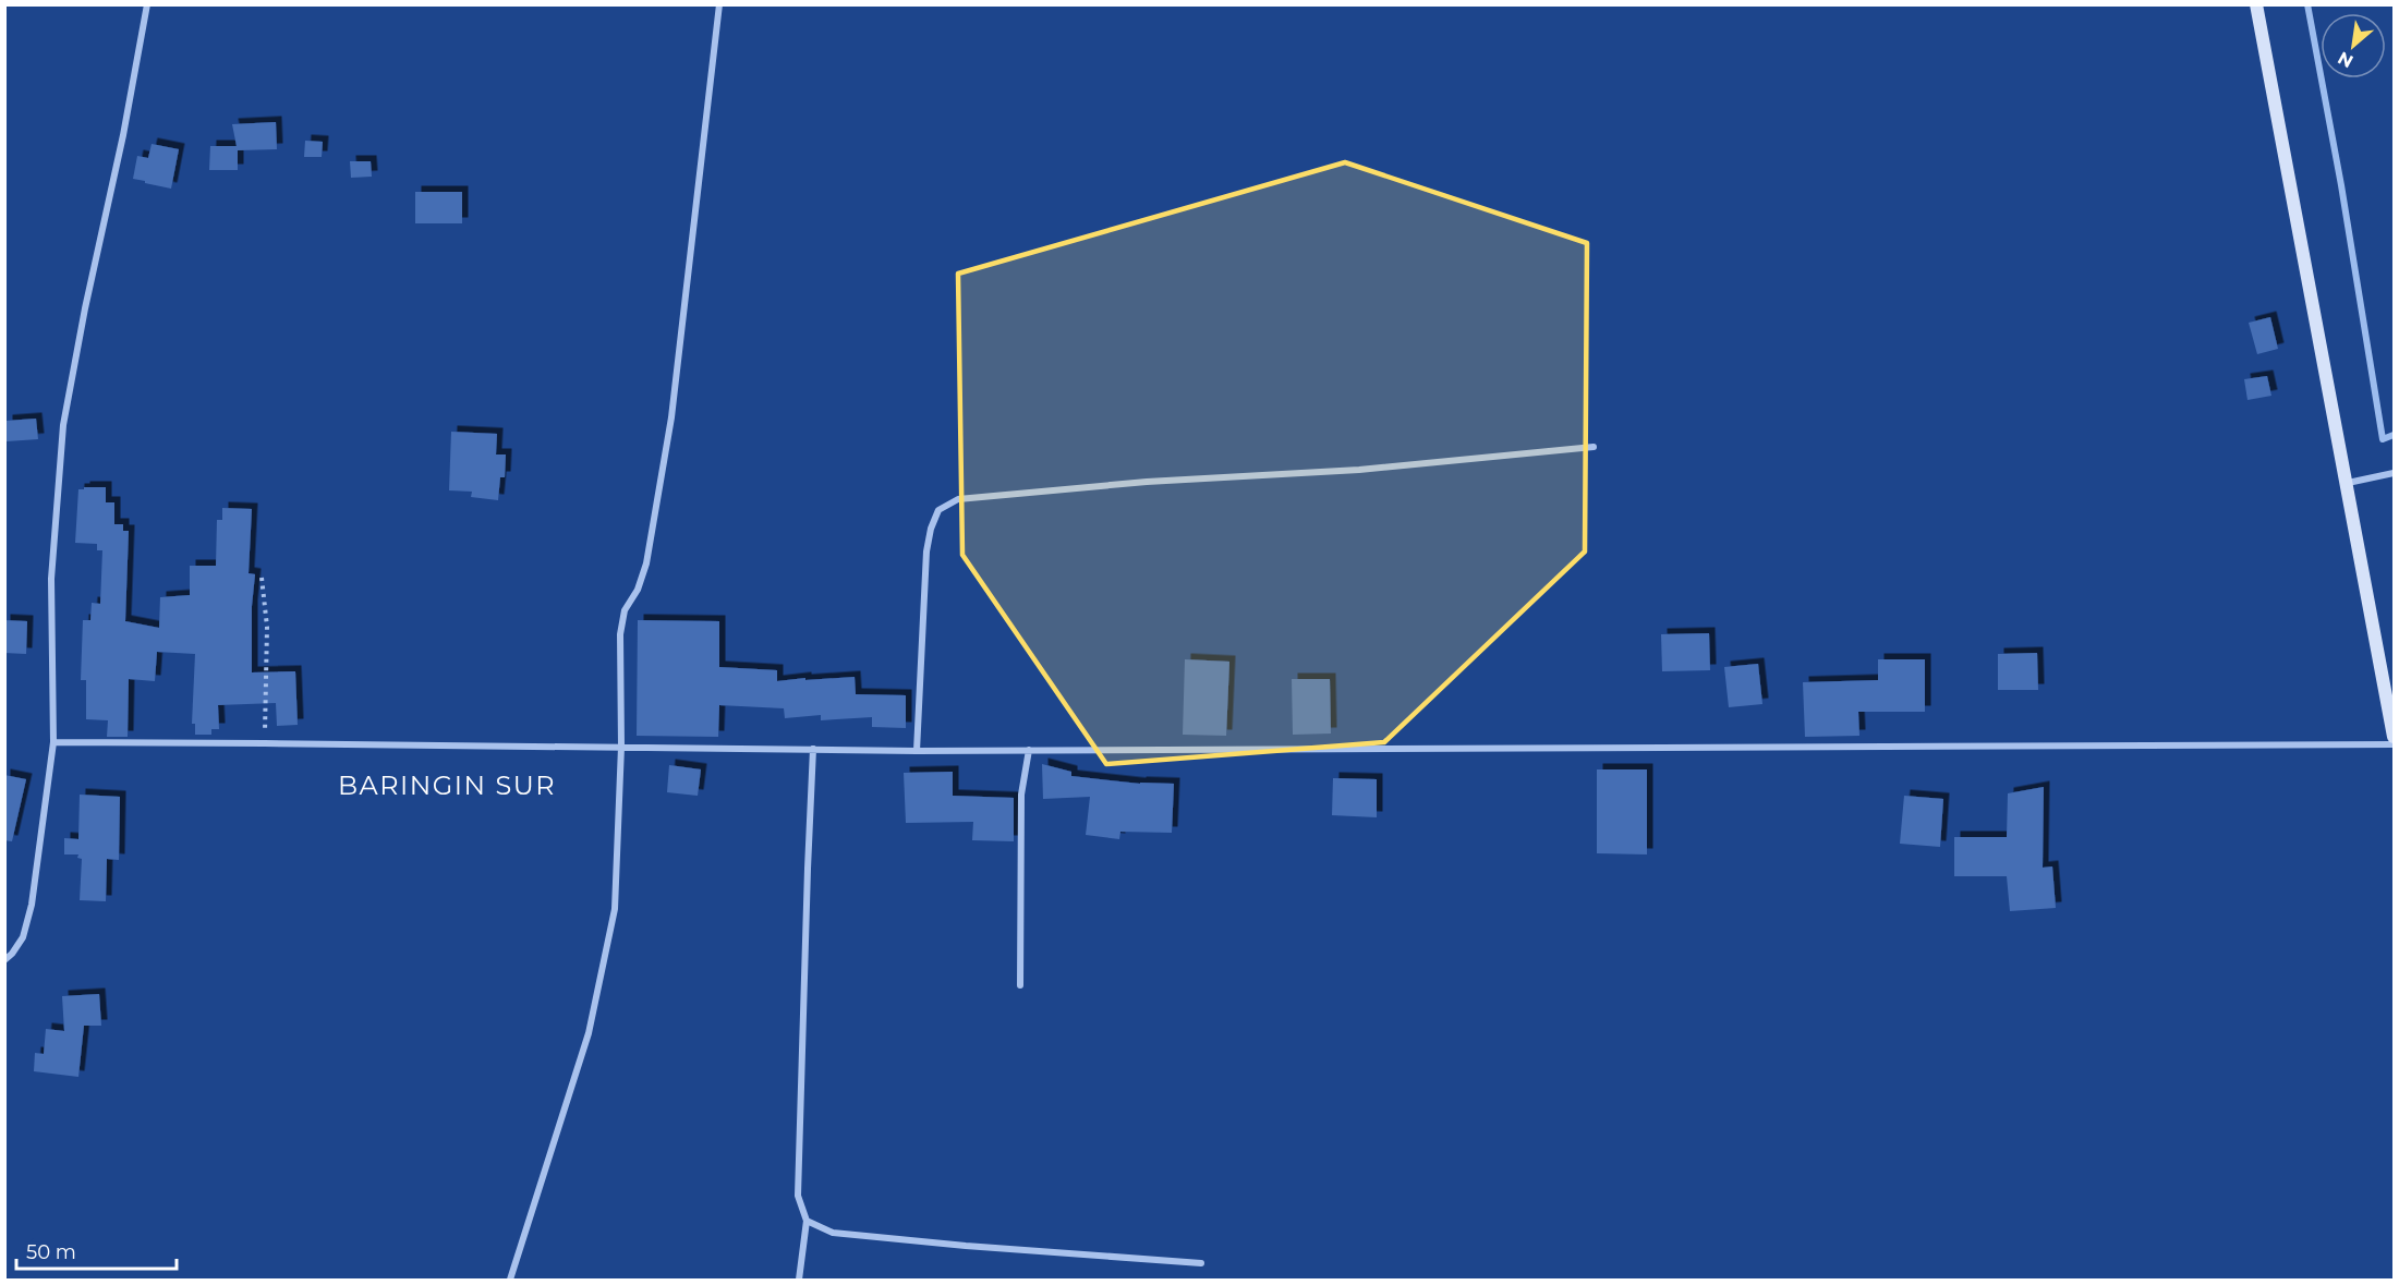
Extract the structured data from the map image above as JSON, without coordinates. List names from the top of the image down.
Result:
{
  "districts": ["BARINGIN SUR"],
  "scale_bar": "50 m",
  "north": "bottom left"
}
